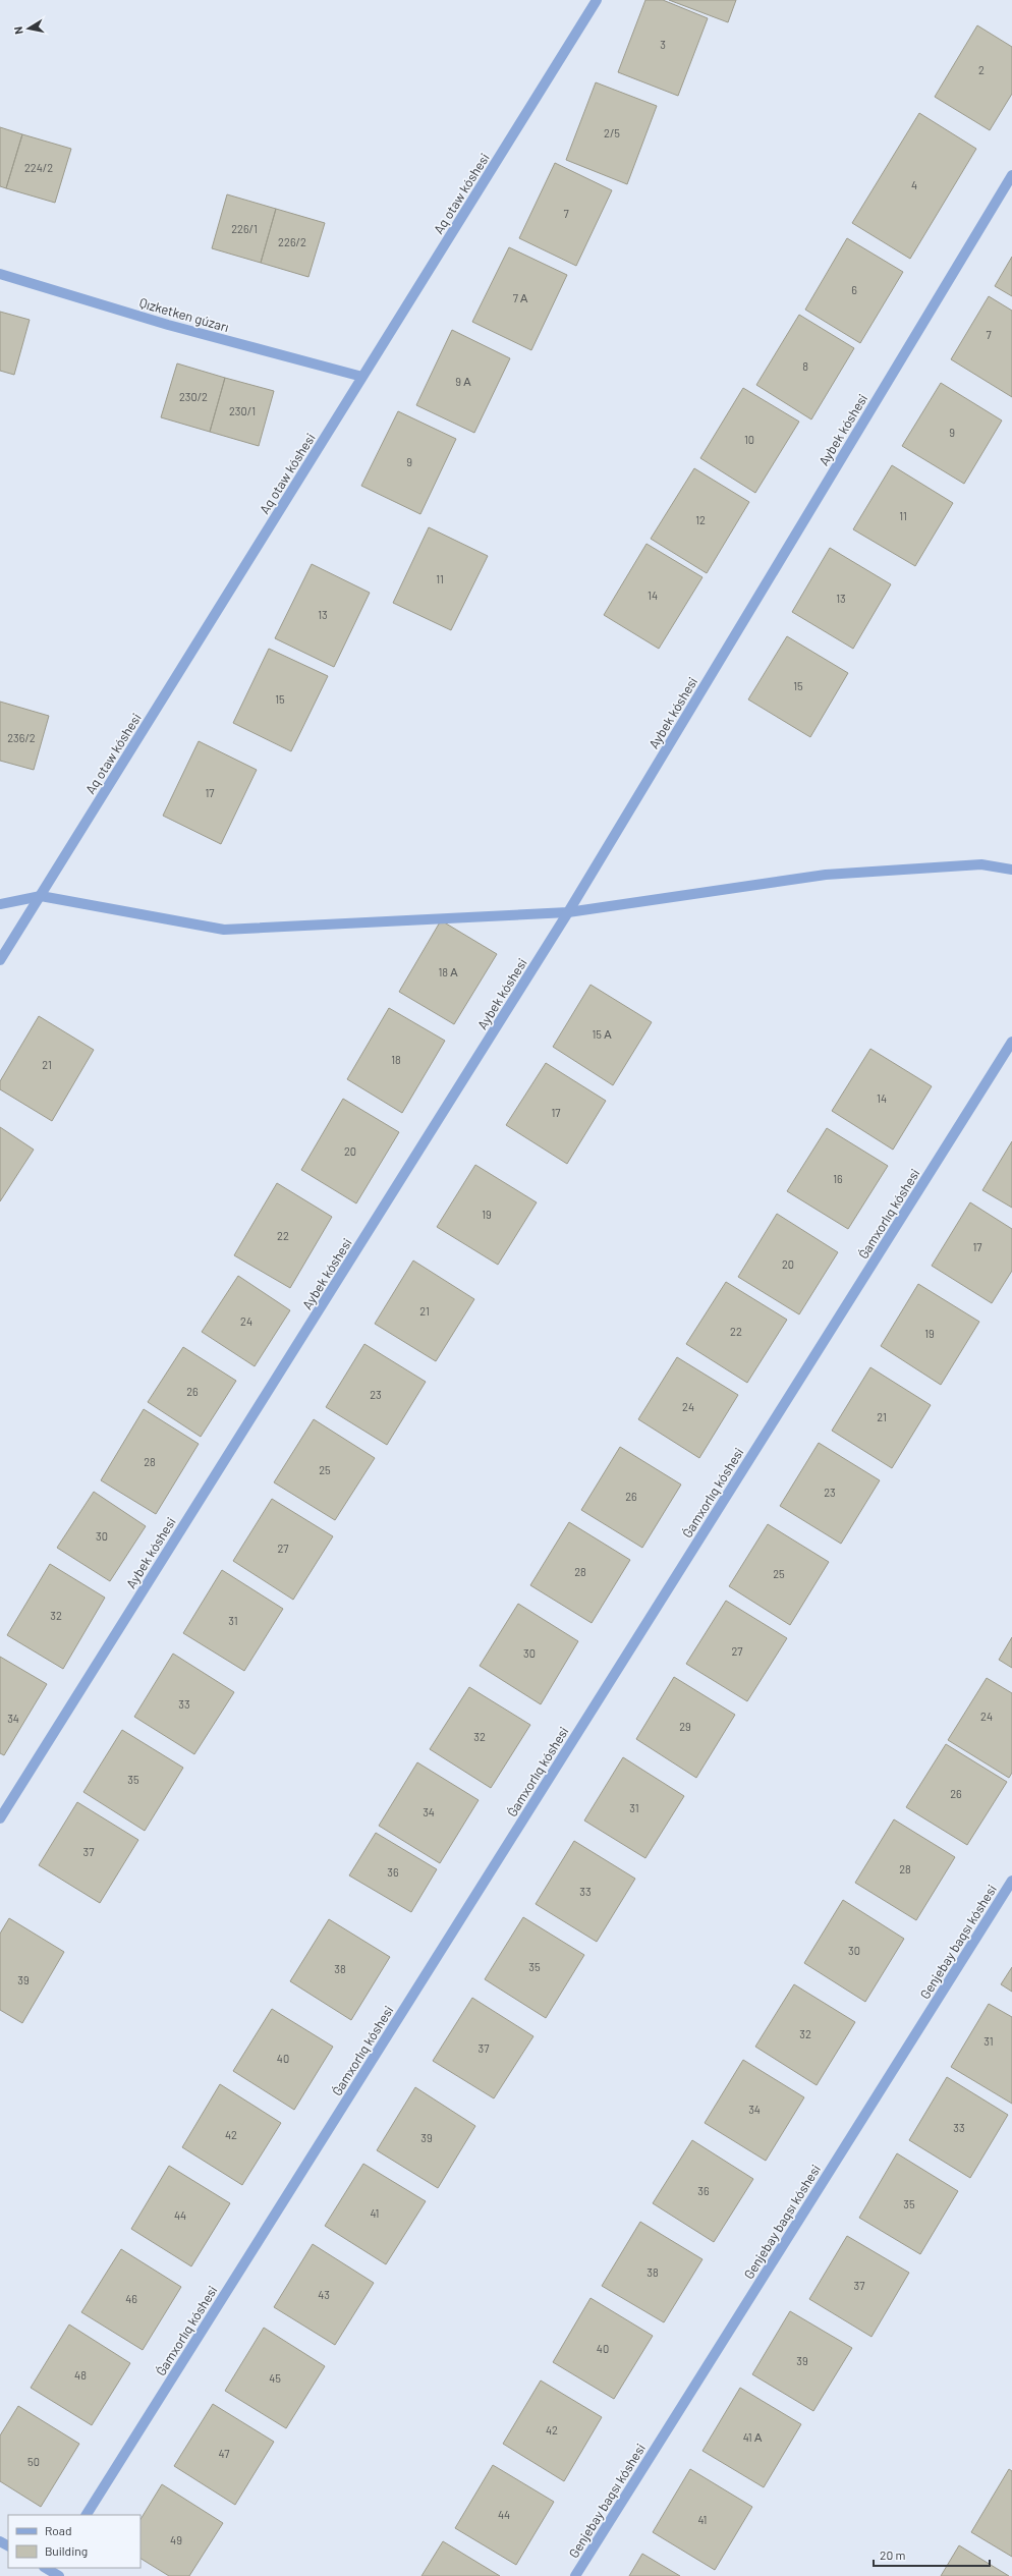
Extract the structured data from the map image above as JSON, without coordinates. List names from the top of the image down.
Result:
{
  "streets": {
    "street": [
      "Aq otaw kóshesi",
      "Qızketken gúzarı",
      "Aybek kóshesi",
      "Ǵamxorlıq kóshesi",
      "Genjebay baqsı kóshesi"
    ]
  },
  "crossings": [
    ["Aq otaw kóshesi", "Qızketken gúzarı"]
  ],
  "house_numbers": [
    "3",
    "2",
    "2/5",
    "224/2",
    "4",
    "7",
    "226/1",
    "226/2",
    "6",
    "7 А",
    "7",
    "8",
    "9 А",
    "230/2",
    "230/1",
    "9",
    "10",
    "9",
    "11",
    "12",
    "11",
    "14",
    "13",
    "13",
    "15",
    "15",
    "236/2",
    "17",
    "18 А",
    "15 А",
    "18",
    "21",
    "14",
    "17",
    "20",
    "16",
    "19",
    "22",
    "17",
    "20",
    "21",
    "24",
    "22",
    "19",
    "26",
    "23",
    "24",
    "21",
    "28",
    "25",
    "23",
    "26",
    "30",
    "27",
    "28",
    "25",
    "32",
    "31",
    "27",
    "30",
    "33",
    "24",
    "34",
    "29",
    "32",
    "35",
    "26",
    "31",
    "34",
    "37",
    "28",
    "36",
    "33",
    "30",
    "35",
    "38",
    "39",
    "32",
    "31",
    "37",
    "40",
    "34",
    "33",
    "42",
    "39",
    "36",
    "35",
    "41",
    "44",
    "38",
    "37",
    "43",
    "46",
    "40",
    "39",
    "48",
    "45",
    "42",
    "41 А",
    "47",
    "50",
    "44",
    "41",
    "49"
  ],
  "legend": ["Road", "Building"],
  "scale_bar": "20 m",
  "north": "left"
}
